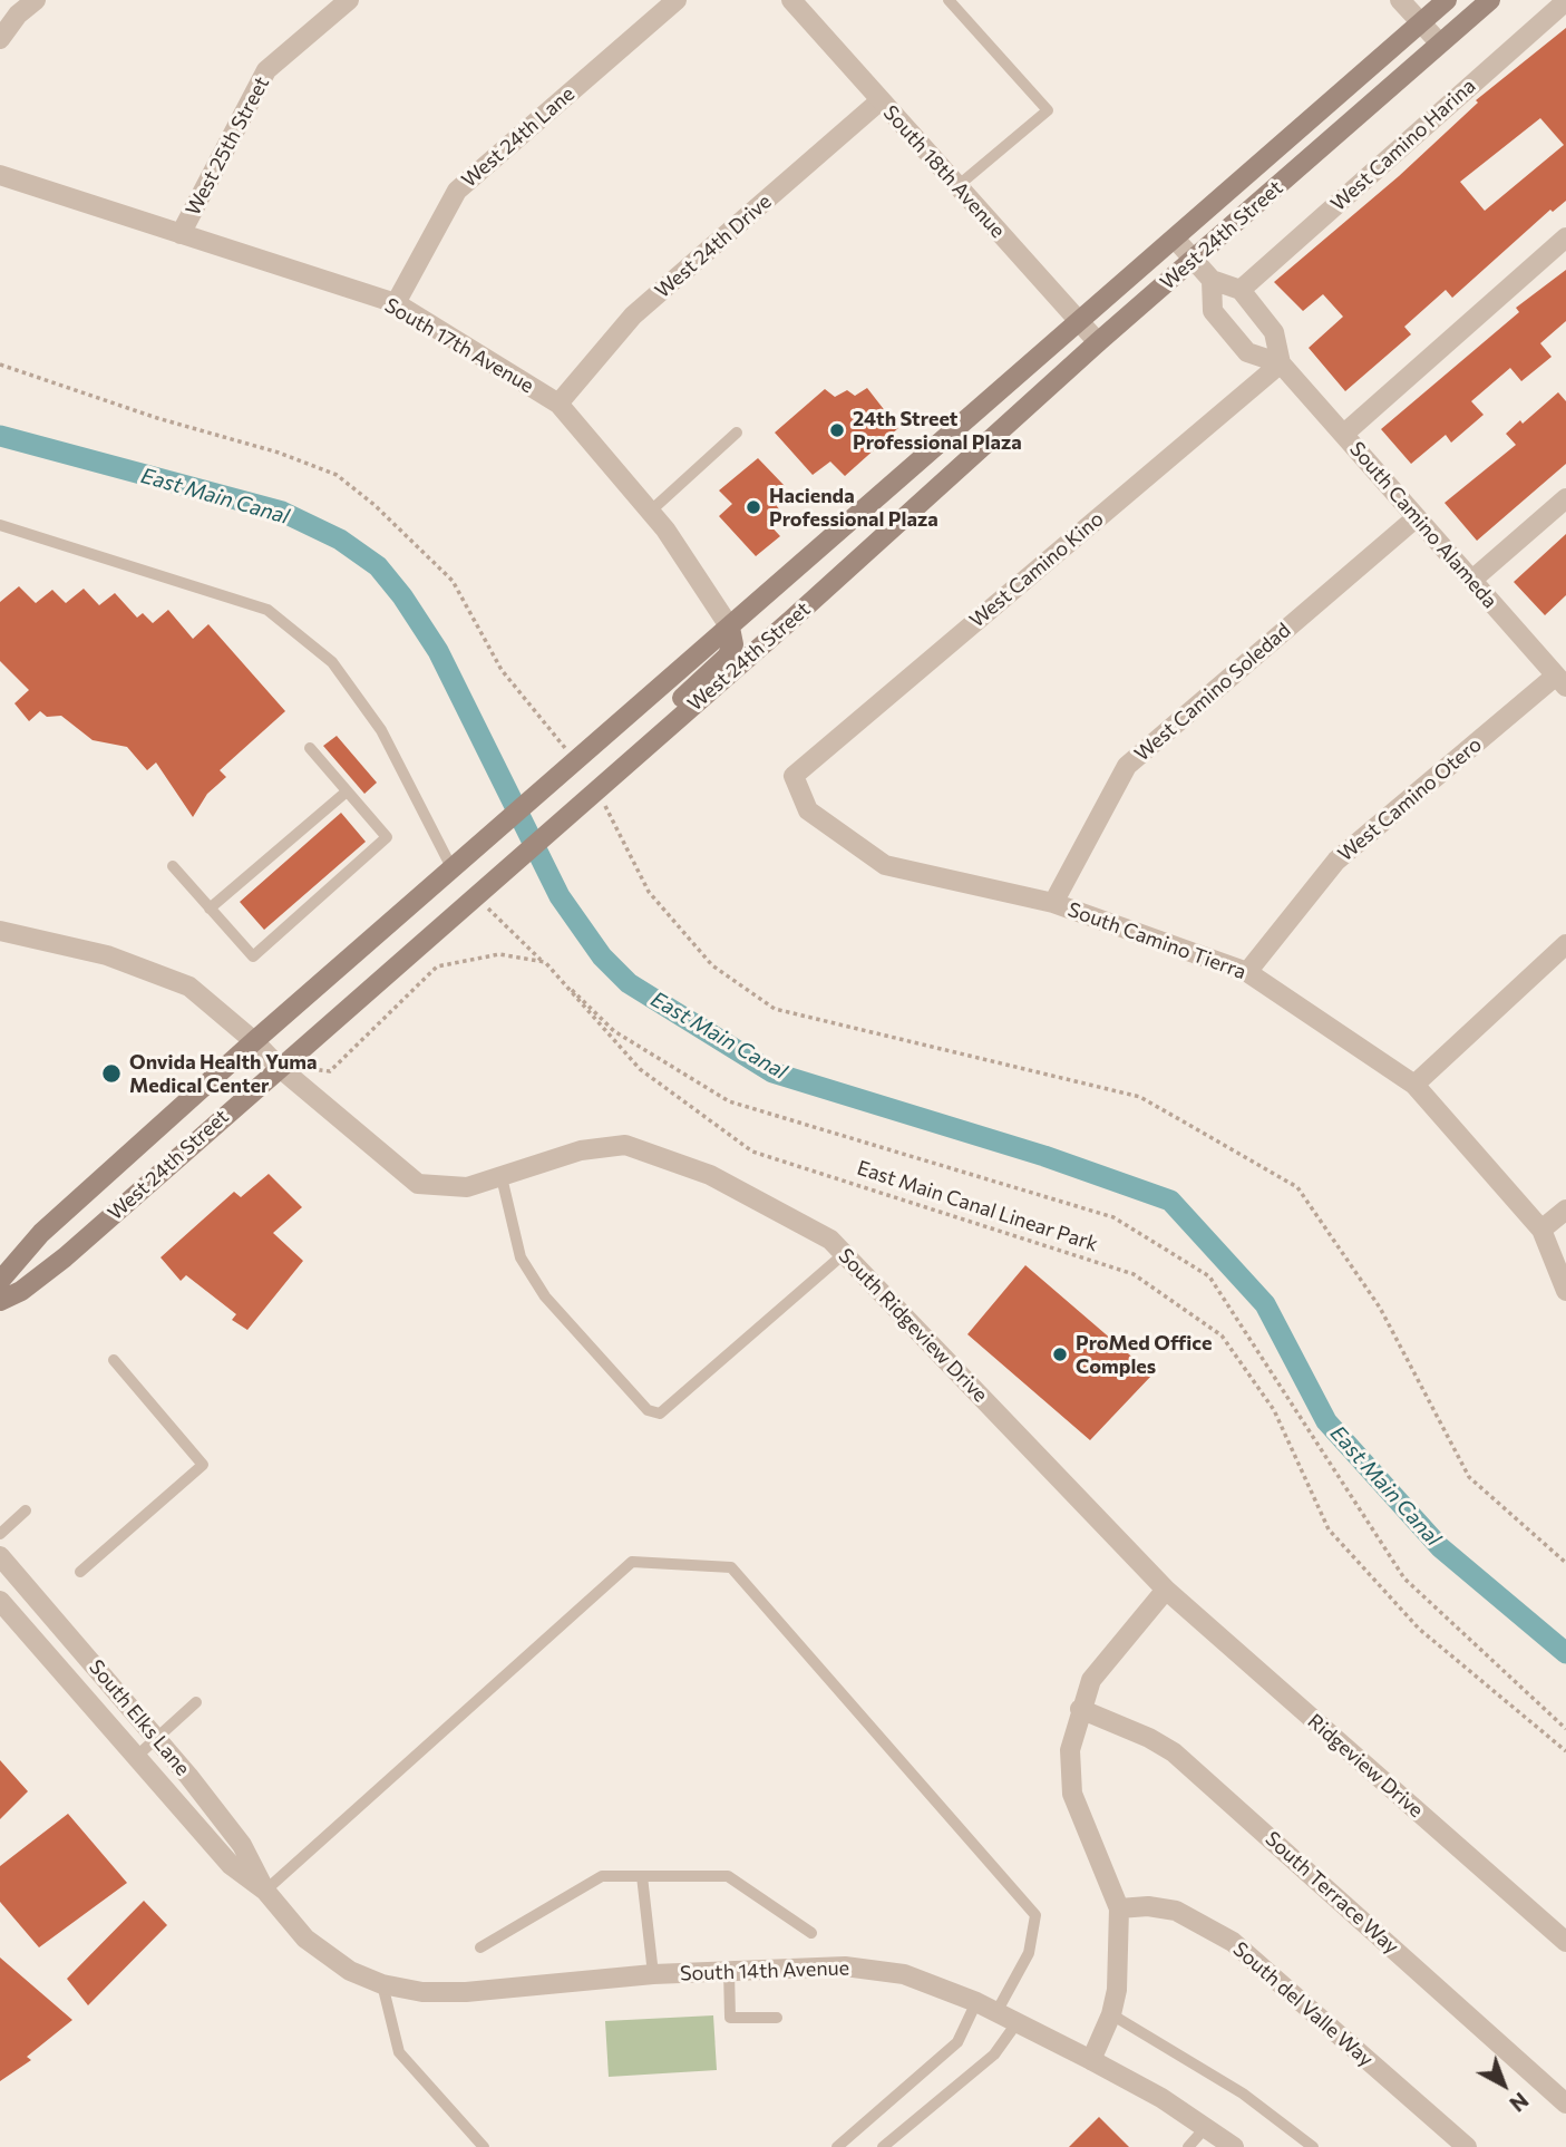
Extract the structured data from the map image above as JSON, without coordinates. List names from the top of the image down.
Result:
{
  "streets": {
    "main road": ["West 24th Street"],
    "street": [
      "West 24th Lane",
      "West Camino Harina",
      "West 25th Street",
      "South 18th Avenue",
      "West 24th Drive",
      "South 17th Avenue",
      "South Camino Alameda",
      "West Camino Kino",
      "West Camino Soledad",
      "West Camino Otero",
      "South Camino Tierra",
      "South Ridgeview Drive",
      "South Elks Lane",
      "Ridgeview Drive",
      "South Terrace Way",
      "South 14th Avenue",
      "South del Valle Way"
    ],
    "path": ["East Main Canal Linear Park"]
  },
  "crossings": [
    ["West 24th Lane", "South 17th Avenue"],
    ["West Camino Harina", "South Camino Alameda"],
    ["West 25th Street", "South 17th Avenue"],
    ["South 18th Avenue", "West 24th Street"],
    ["South 18th Avenue", "West 24th Drive"],
    ["West 24th Street", "South 17th Avenue"],
    ["West 24th Street", "East Main Canal Linear Park"],
    ["West 24th Street", "South Ridgeview Drive"],
    ["West 24th Drive", "South 17th Avenue"],
    ["South Camino Alameda", "West Camino Kino"],
    ["South Camino Alameda", "West Camino Soledad"],
    ["South Camino Alameda", "West Camino Otero"],
    ["West Camino Kino", "South Camino Tierra"],
    ["West Camino Soledad", "South Camino Tierra"],
    ["West Camino Otero", "South Camino Tierra"],
    ["East Main Canal Linear Park", "South Ridgeview Drive"],
    ["South Ridgeview Drive", "Ridgeview Drive"],
    ["South Elks Lane", "South 14th Avenue"]
  ],
  "water": ["East Main Canal"],
  "places": [
    "24th Street Professional Plaza",
    "Hacienda Professional Plaza",
    "Onvida Health Yuma Medical Center",
    "ProMed Office Comples"
  ],
  "north": "bottom right"
}
